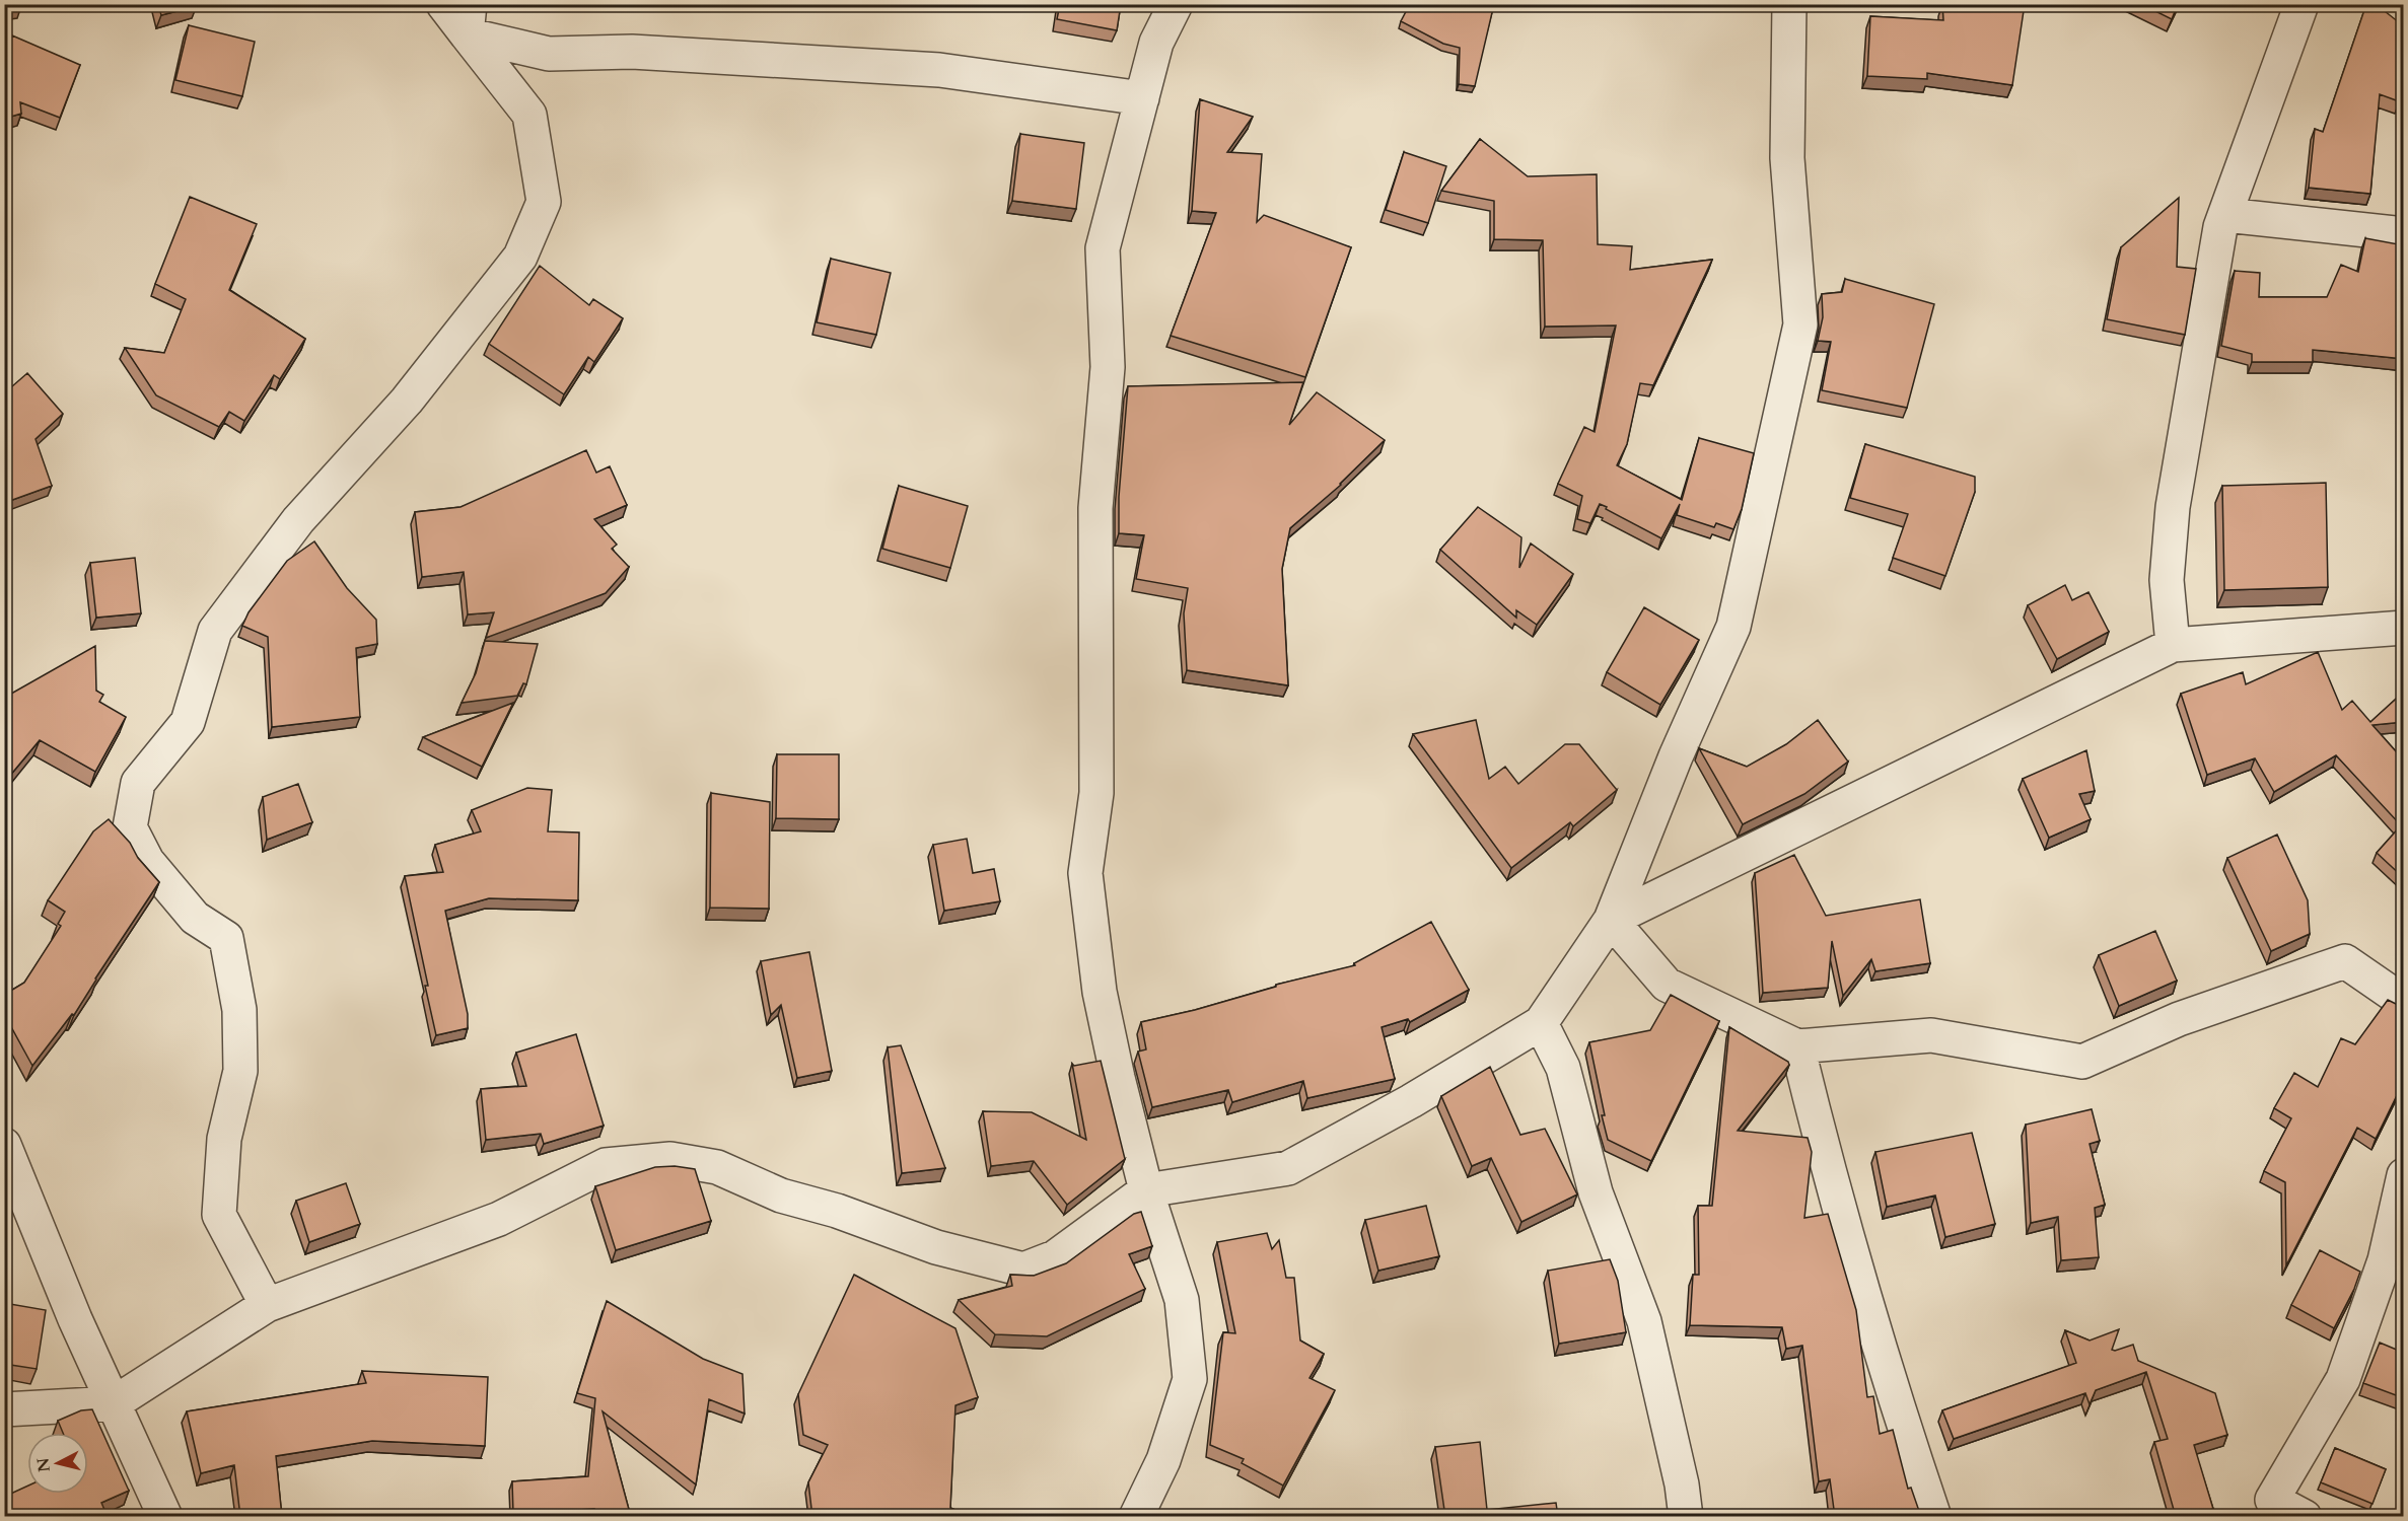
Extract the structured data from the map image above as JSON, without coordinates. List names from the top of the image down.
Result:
{
  "north": "left"
}
